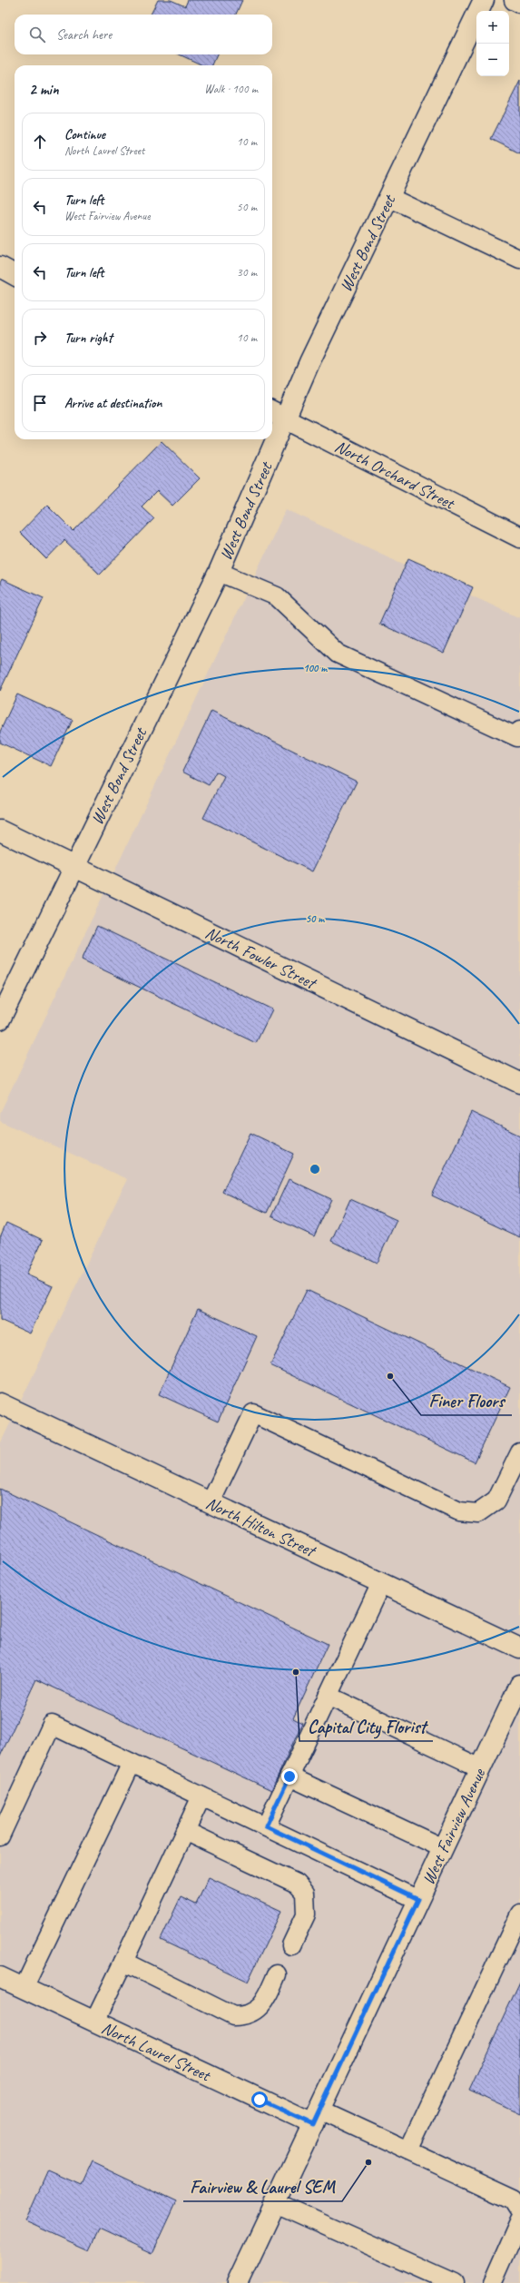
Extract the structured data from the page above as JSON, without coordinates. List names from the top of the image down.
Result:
{
  "streets": {
    "street": [
      "West Bond Street",
      "North Orchard Street",
      "North Fowler Street",
      "North Hilton Street",
      "West Fairview Avenue",
      "North Laurel Street"
    ]
  },
  "crossings": [
    ["West Bond Street", "North Orchard Street"],
    ["West Bond Street", "North Fowler Street"],
    ["West Fairview Avenue", "North Laurel Street"]
  ],
  "places": ["Finer Floors", "Capital City Florist", "Fairview & Laurel SEM"],
  "page": {
    "map_buttons": ["+", "−"],
    "search": "Search here",
    "heading": ["2 min", "Walk · 100 m"],
    "list": [
      ["Continue", "North Laurel Street", "10 m"],
      ["Turn left", "West Fairview Avenue", "50 m"],
      ["Turn left", "30 m"],
      ["Turn right", "10 m"],
      "Arrive at destination"
    ]
  },
  "rings": ["100 m", "50 m"]
}
